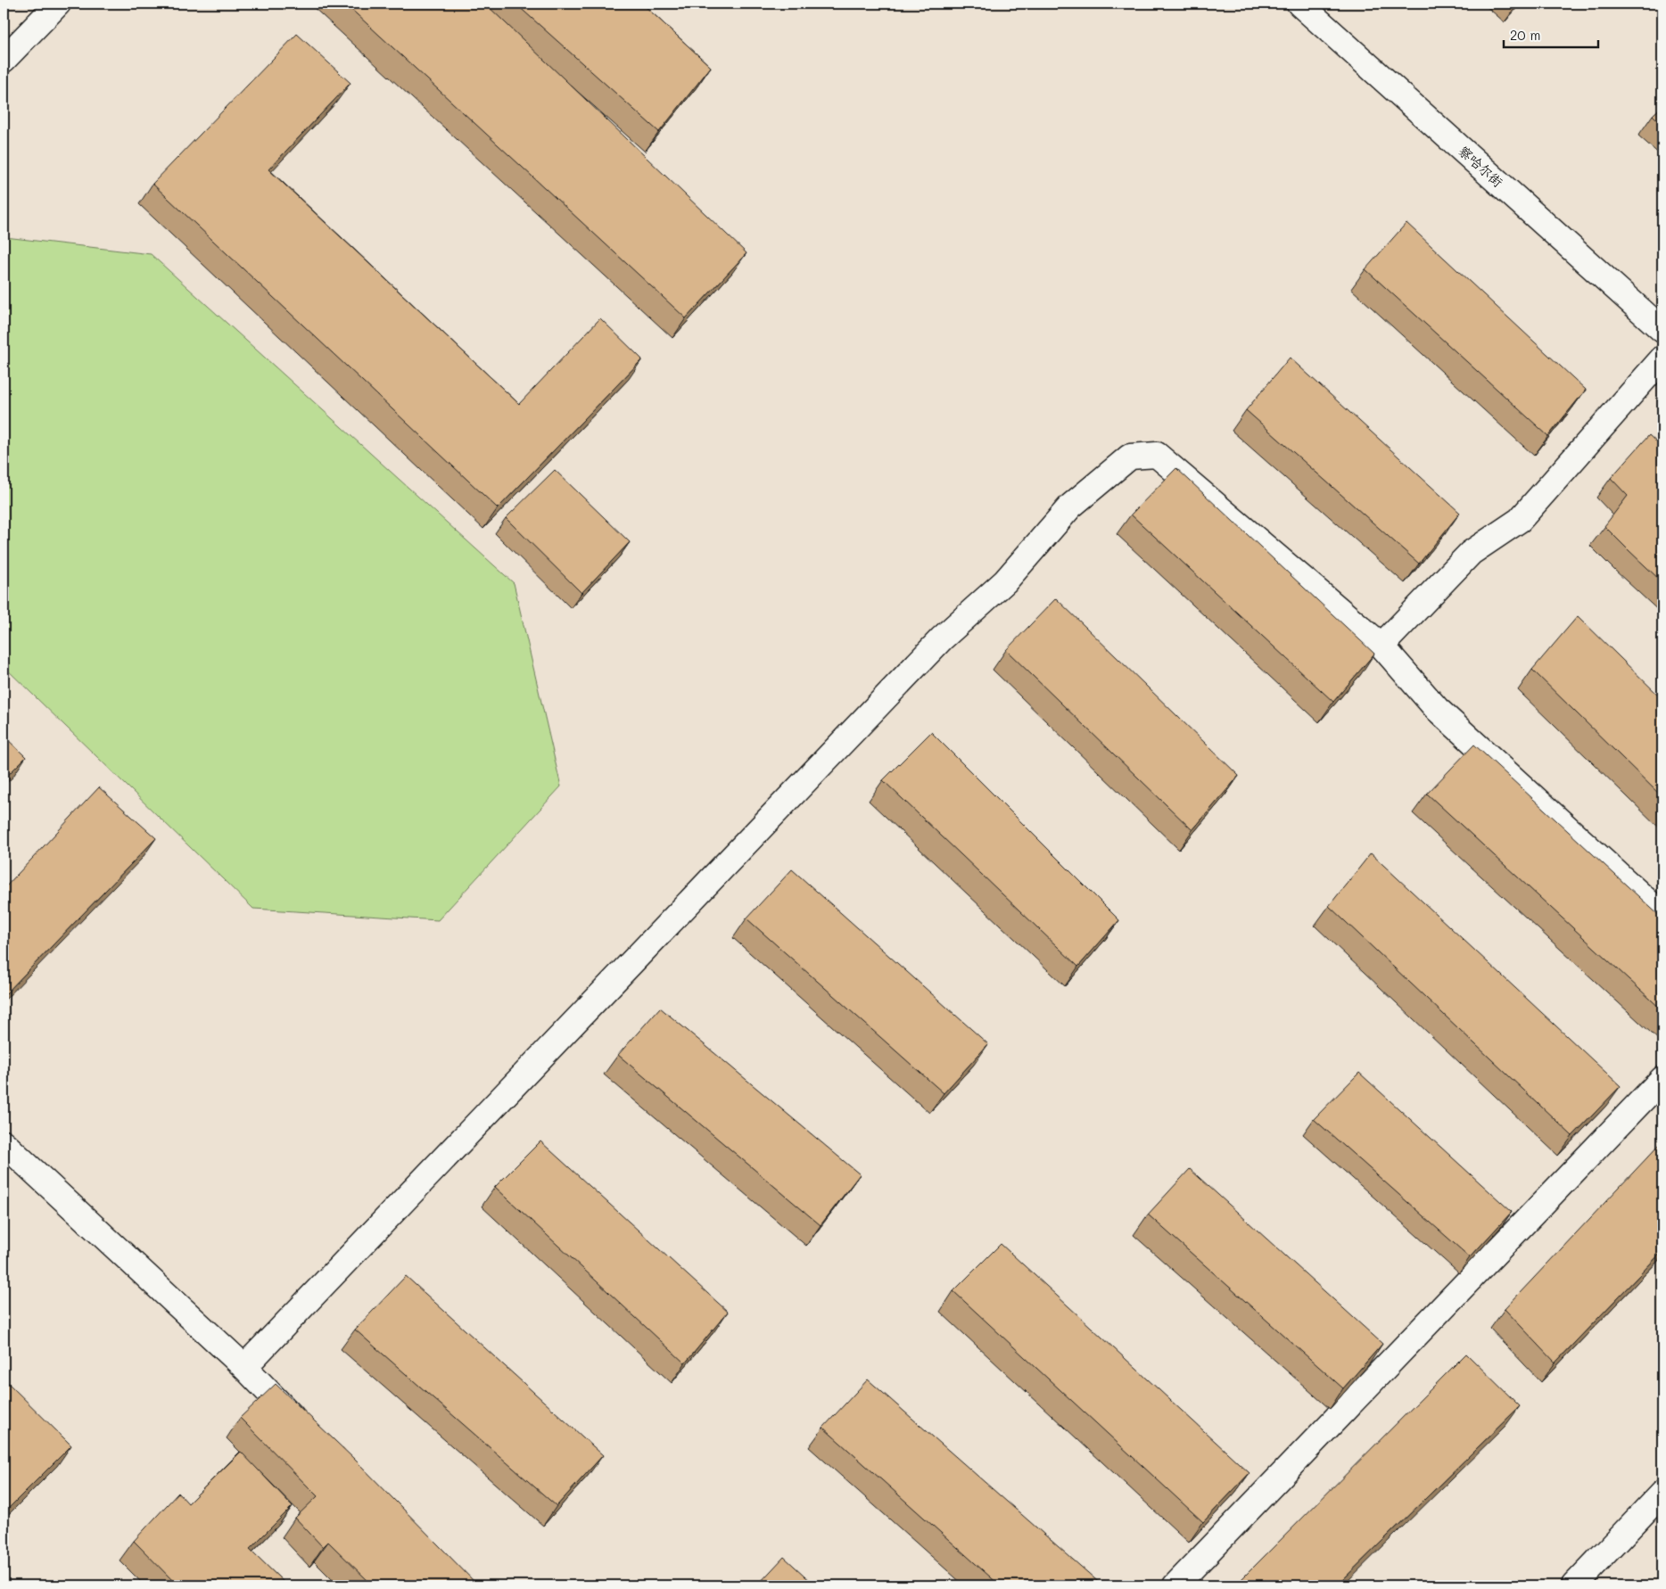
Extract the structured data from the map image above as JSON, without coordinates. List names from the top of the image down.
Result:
{
  "streets": {
    "street": ["察哈尔街"]
  },
  "scale_bar": "20 m"
}
